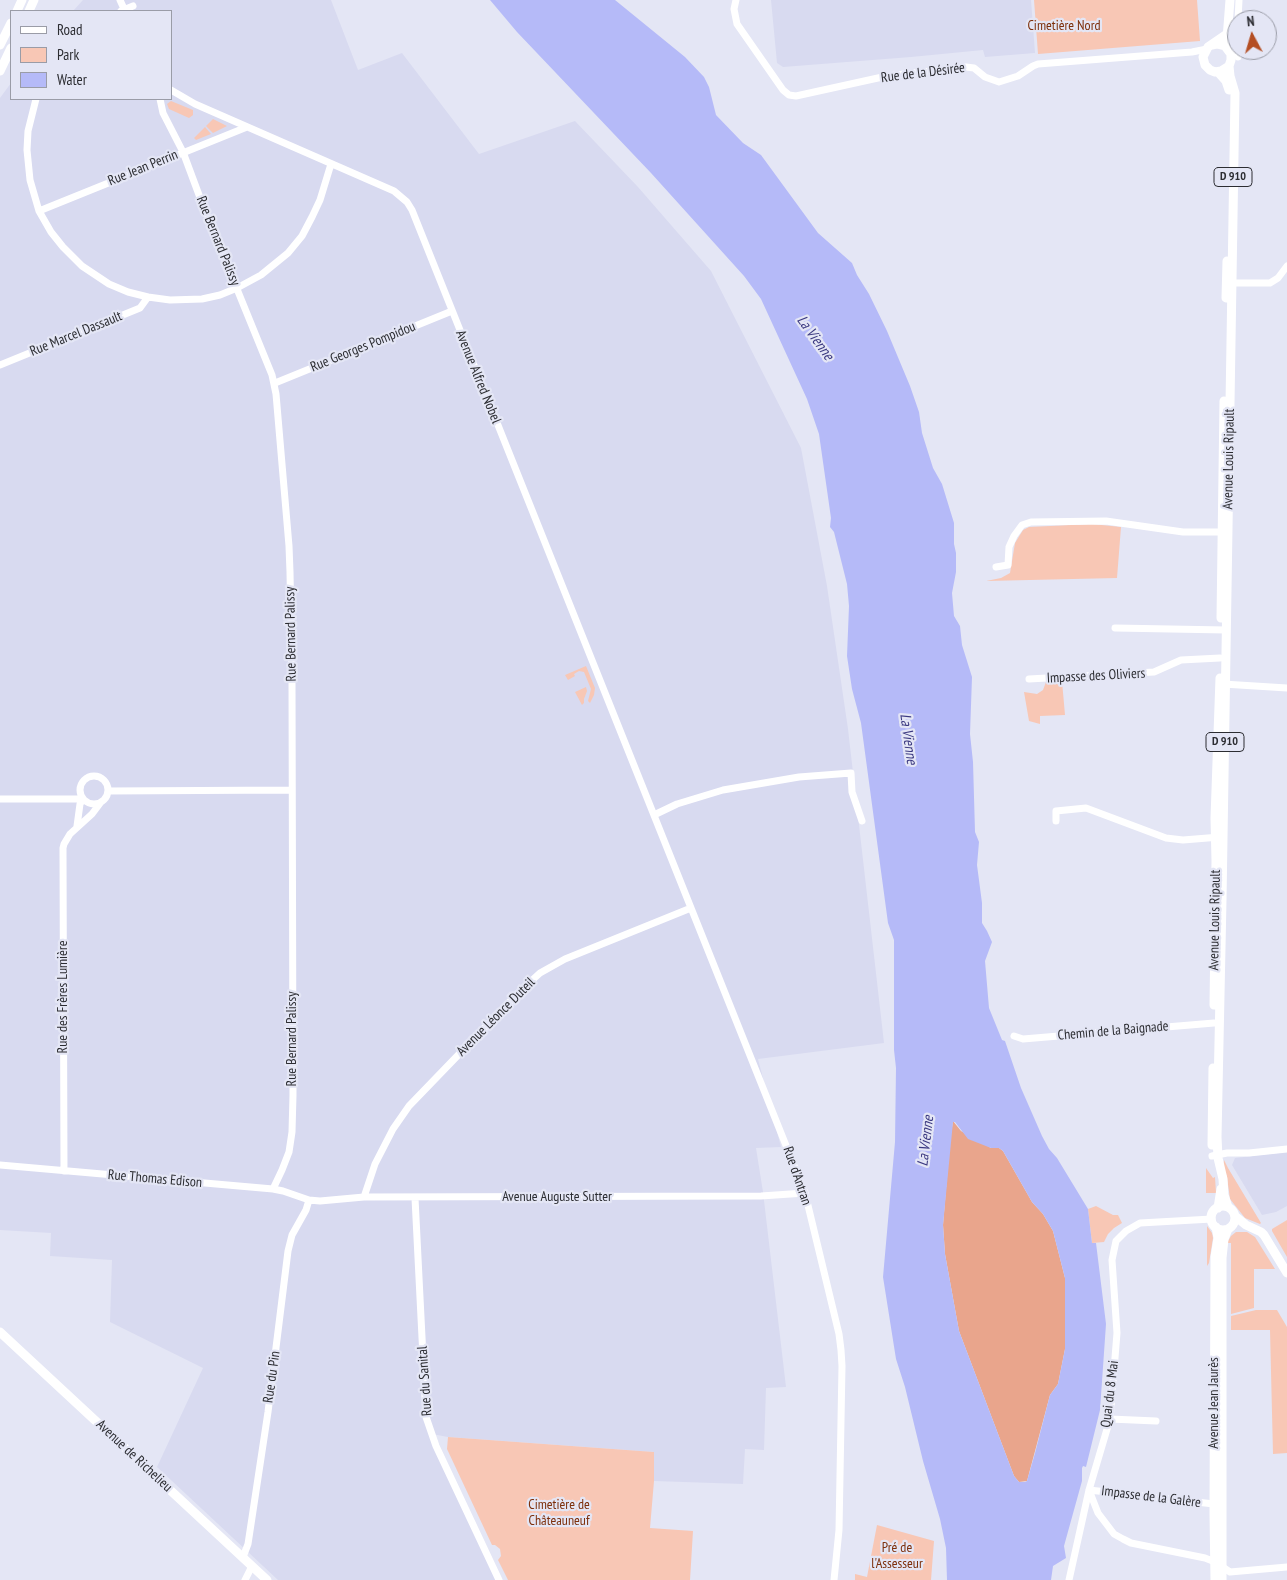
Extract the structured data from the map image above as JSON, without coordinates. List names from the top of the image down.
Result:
{
  "streets": {
    "main road": [
      "D 910",
      "Avenue Louis Ripault",
      "Avenue Jean Jaurès",
      "Avenue de Richelieu"
    ],
    "street": [
      "Rue de la Désirée",
      "Rue Jean Perrin",
      "Rue Bernard Palissy",
      "Rue Marcel Dassault",
      "Rue Georges Pompidou",
      "Avenue Alfred Nobel",
      "Impasse des Oliviers",
      "Rue des Frères Lumière",
      "Avenue Léonce Duteil",
      "Chemin de la Baignade",
      "Rue d'Antran",
      "Rue Thomas Edison",
      "Avenue Auguste Sutter",
      "Rue du Pin",
      "Rue du Sanital",
      "Quai du 8 Mai",
      "Impasse de la Galère"
    ]
  },
  "crossings": [
    ["Rue Jean Perrin", "Rue Bernard Palissy"],
    ["Rue Jean Perrin", "Avenue Alfred Nobel"],
    ["D 910", "Avenue Louis Ripault"],
    ["Rue Bernard Palissy", "Rue Georges Pompidou"],
    ["Rue Bernard Palissy", "Rue Thomas Edison"],
    ["Rue Georges Pompidou", "Avenue Alfred Nobel"],
    ["Avenue Alfred Nobel", "Rue d'Antran"],
    ["Avenue Louis Ripault", "Impasse des Oliviers"],
    ["Avenue Louis Ripault", "Chemin de la Baignade"],
    ["Avenue Louis Ripault", "Quai du 8 Mai"],
    ["Avenue Louis Ripault", "Avenue Jean Jaurès"],
    ["Rue des Frères Lumière", "Rue Thomas Edison"],
    ["Avenue Léonce Duteil", "Rue d'Antran"],
    ["Avenue Léonce Duteil", "Avenue Auguste Sutter"],
    ["Rue d'Antran", "Avenue Auguste Sutter"],
    ["Rue Thomas Edison", "Avenue Auguste Sutter"],
    ["Rue Thomas Edison", "Rue du Pin"],
    ["Avenue Auguste Sutter", "Rue du Pin"],
    ["Avenue Auguste Sutter", "Rue du Sanital"],
    ["Rue du Pin", "Avenue de Richelieu"],
    ["Quai du 8 Mai", "Avenue Jean Jaurès"],
    ["Quai du 8 Mai", "Impasse de la Galère"],
    ["Avenue Jean Jaurès", "Impasse de la Galère"]
  ],
  "water": ["La Vienne"],
  "parks": ["Cimetière Nord", "Cimetière de Châteauneuf", "Pré de l'Assesseur"],
  "legend": ["Road", "Park", "Water"],
  "north": "top"
}
